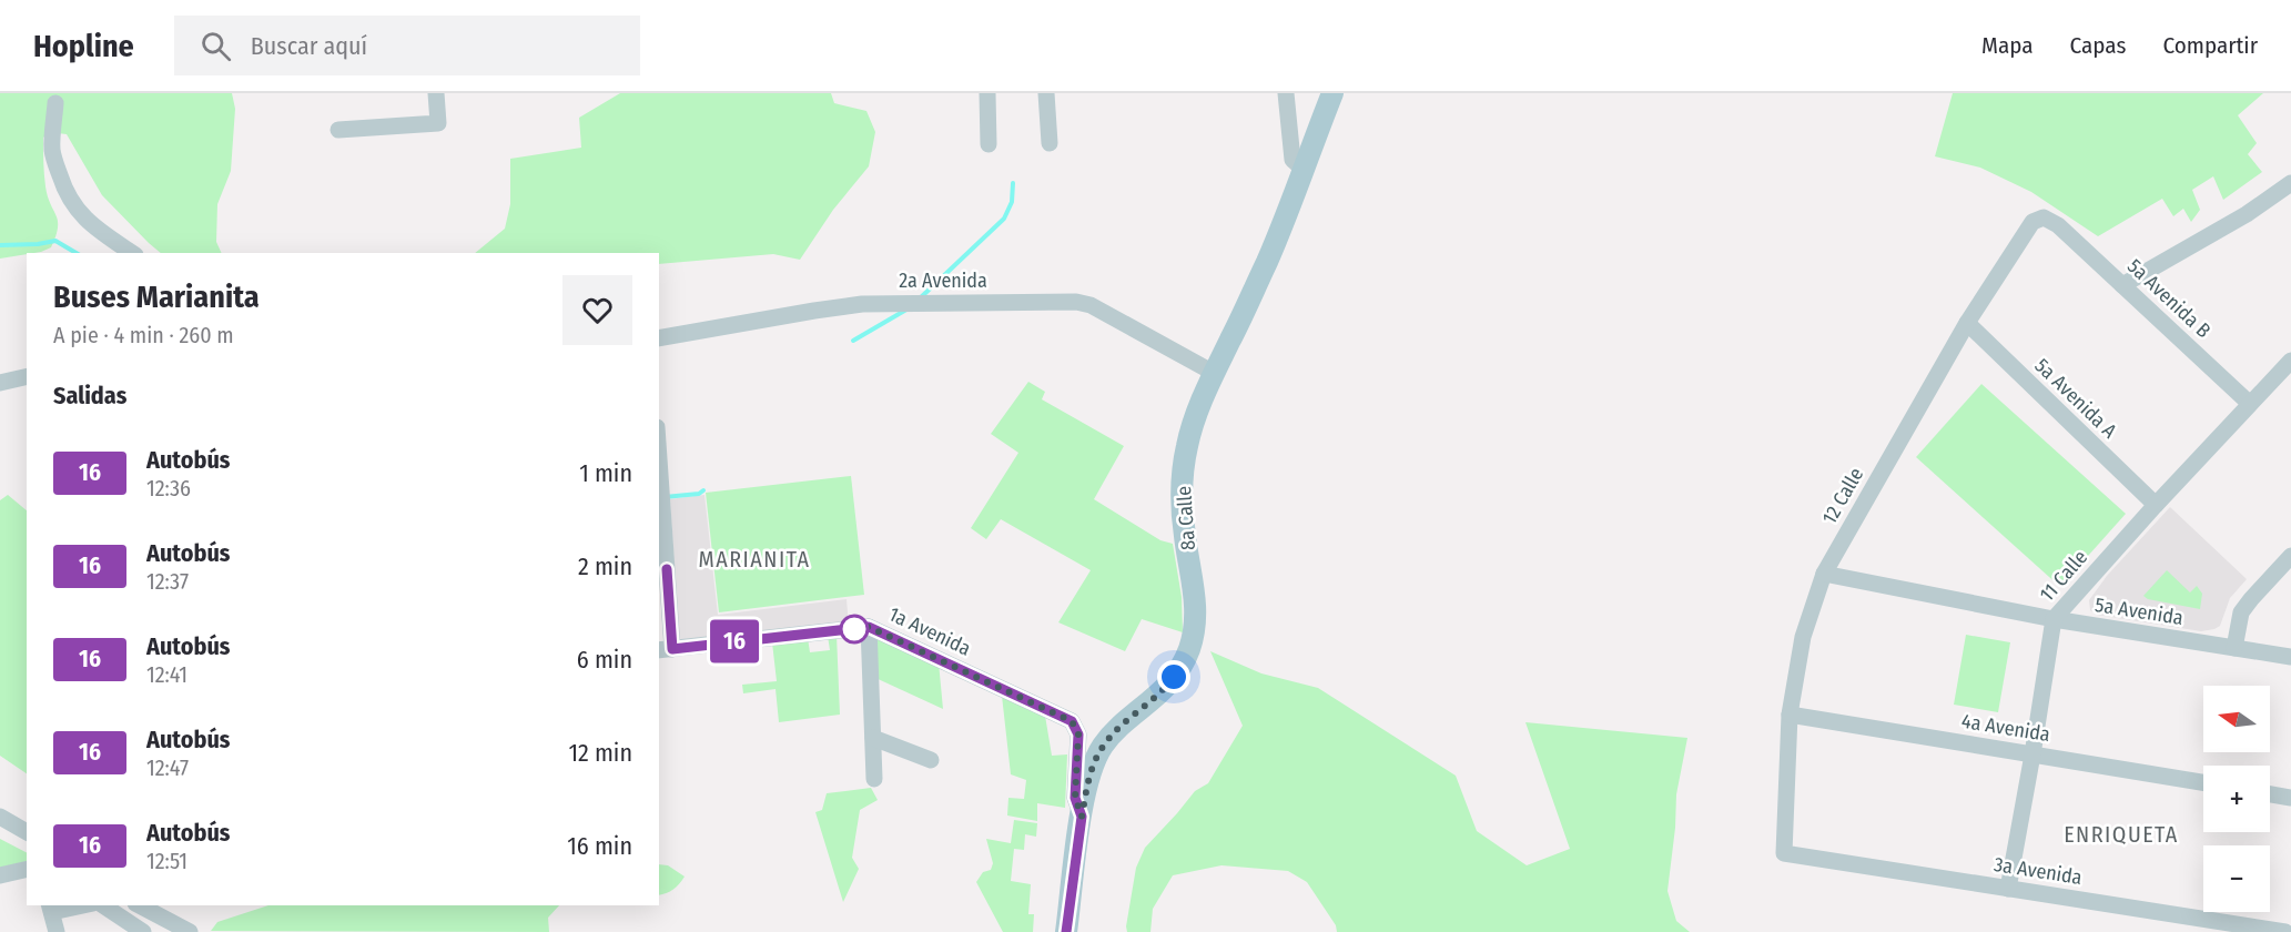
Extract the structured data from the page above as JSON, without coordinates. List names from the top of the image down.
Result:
{
  "streets": {
    "main road": ["8a Calle"],
    "street": [
      "2a Avenida",
      "5a Avenida B",
      "5a Avenida A",
      "12 Calle",
      "11 Calle",
      "5a Avenida",
      "1a Avenida",
      "4a Avenida",
      "3a Avenida"
    ]
  },
  "crossings": [
    ["2a Avenida", "8a Calle"],
    ["5a Avenida B", "12 Calle"],
    ["5a Avenida B", "11 Calle"],
    ["5a Avenida A", "12 Calle"],
    ["5a Avenida A", "11 Calle"],
    ["12 Calle", "5a Avenida"],
    ["12 Calle", "4a Avenida"],
    ["12 Calle", "3a Avenida"],
    ["8a Calle", "1a Avenida"],
    ["11 Calle", "5a Avenida"],
    ["11 Calle", "4a Avenida"],
    ["11 Calle", "3a Avenida"]
  ],
  "districts": ["MARIANITA", "ENRIQUETA"],
  "lines": ["bus line 16"],
  "north": "left",
  "page": {
    "header": "Hopline",
    "search": "Buscar aquí",
    "nav": ["Mapa", "Capas", "Compartir"],
    "on_map": "16",
    "heading": [
      ["Buses Marianita", "A pie · 4 min · 260 m"],
      "Salidas"
    ],
    "list": [
      {
        "mark": "16",
        "name": "Autobús",
        "note": "12:36",
        "value": "1 min"
      },
      {
        "mark": "16",
        "name": "Autobús",
        "note": "12:37",
        "value": "2 min"
      },
      {
        "mark": "16",
        "name": "Autobús",
        "note": "12:41",
        "value": "6 min"
      },
      {
        "mark": "16",
        "name": "Autobús",
        "note": "12:47",
        "value": "12 min"
      },
      {
        "mark": "16",
        "name": "Autobús",
        "note": "12:51",
        "value": "16 min"
      }
    ],
    "map_buttons": ["+", "−"]
  }
}
